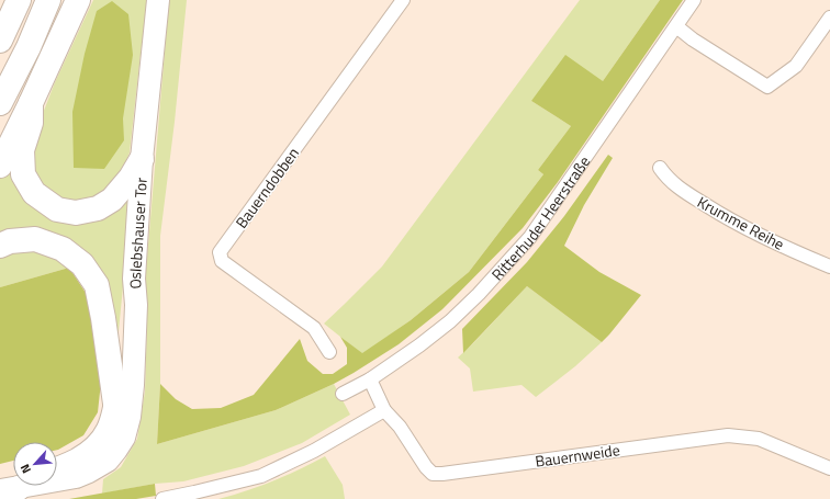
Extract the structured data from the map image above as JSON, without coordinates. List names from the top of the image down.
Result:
{
  "streets": {
    "highway": ["Oslebshauser Tor"],
    "street": [
      "Bauerndobben",
      "Ritterhuder Heerstraße",
      "Krumme Reihe",
      "Bauernweide"
    ]
  },
  "crossings": [
    ["Ritterhuder Heerstraße", "Bauernweide"]
  ],
  "north": "bottom left"
}
